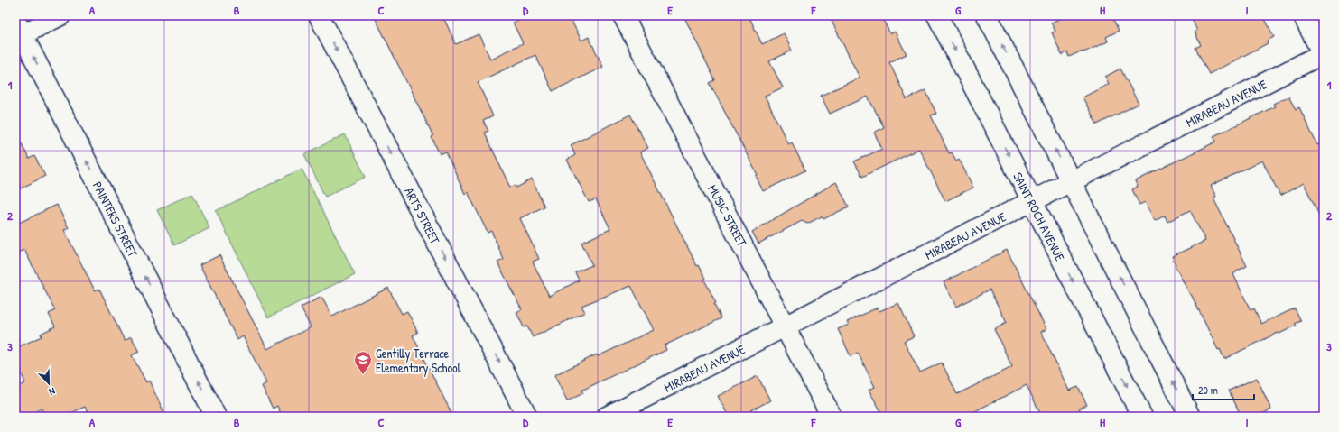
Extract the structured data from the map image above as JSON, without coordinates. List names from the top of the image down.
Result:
{
  "streets": {
    "street": [
      "MIRABEAU AVENUE",
      "ARTS STREET",
      "MUSIC STREET",
      "SAINT ROCH AVENUE",
      "PAINTERS STREET"
    ]
  },
  "crossings": [
    ["MIRABEAU AVENUE", "MUSIC STREET"],
    ["MIRABEAU AVENUE", "SAINT ROCH AVENUE"]
  ],
  "one_way": ["ARTS STREET", "PAINTERS STREET"],
  "places": {
    "school or university": ["Gentilly Terrace Elementary School"]
  },
  "scale_bar": "20 m",
  "north": "bottom right",
  "grid": {
    "columns": [
      "A",
      "B",
      "C",
      "D",
      "E",
      "F",
      "G",
      "H",
      "I"
    ],
    "rows": ["1", "2", "3"]
  }
}
